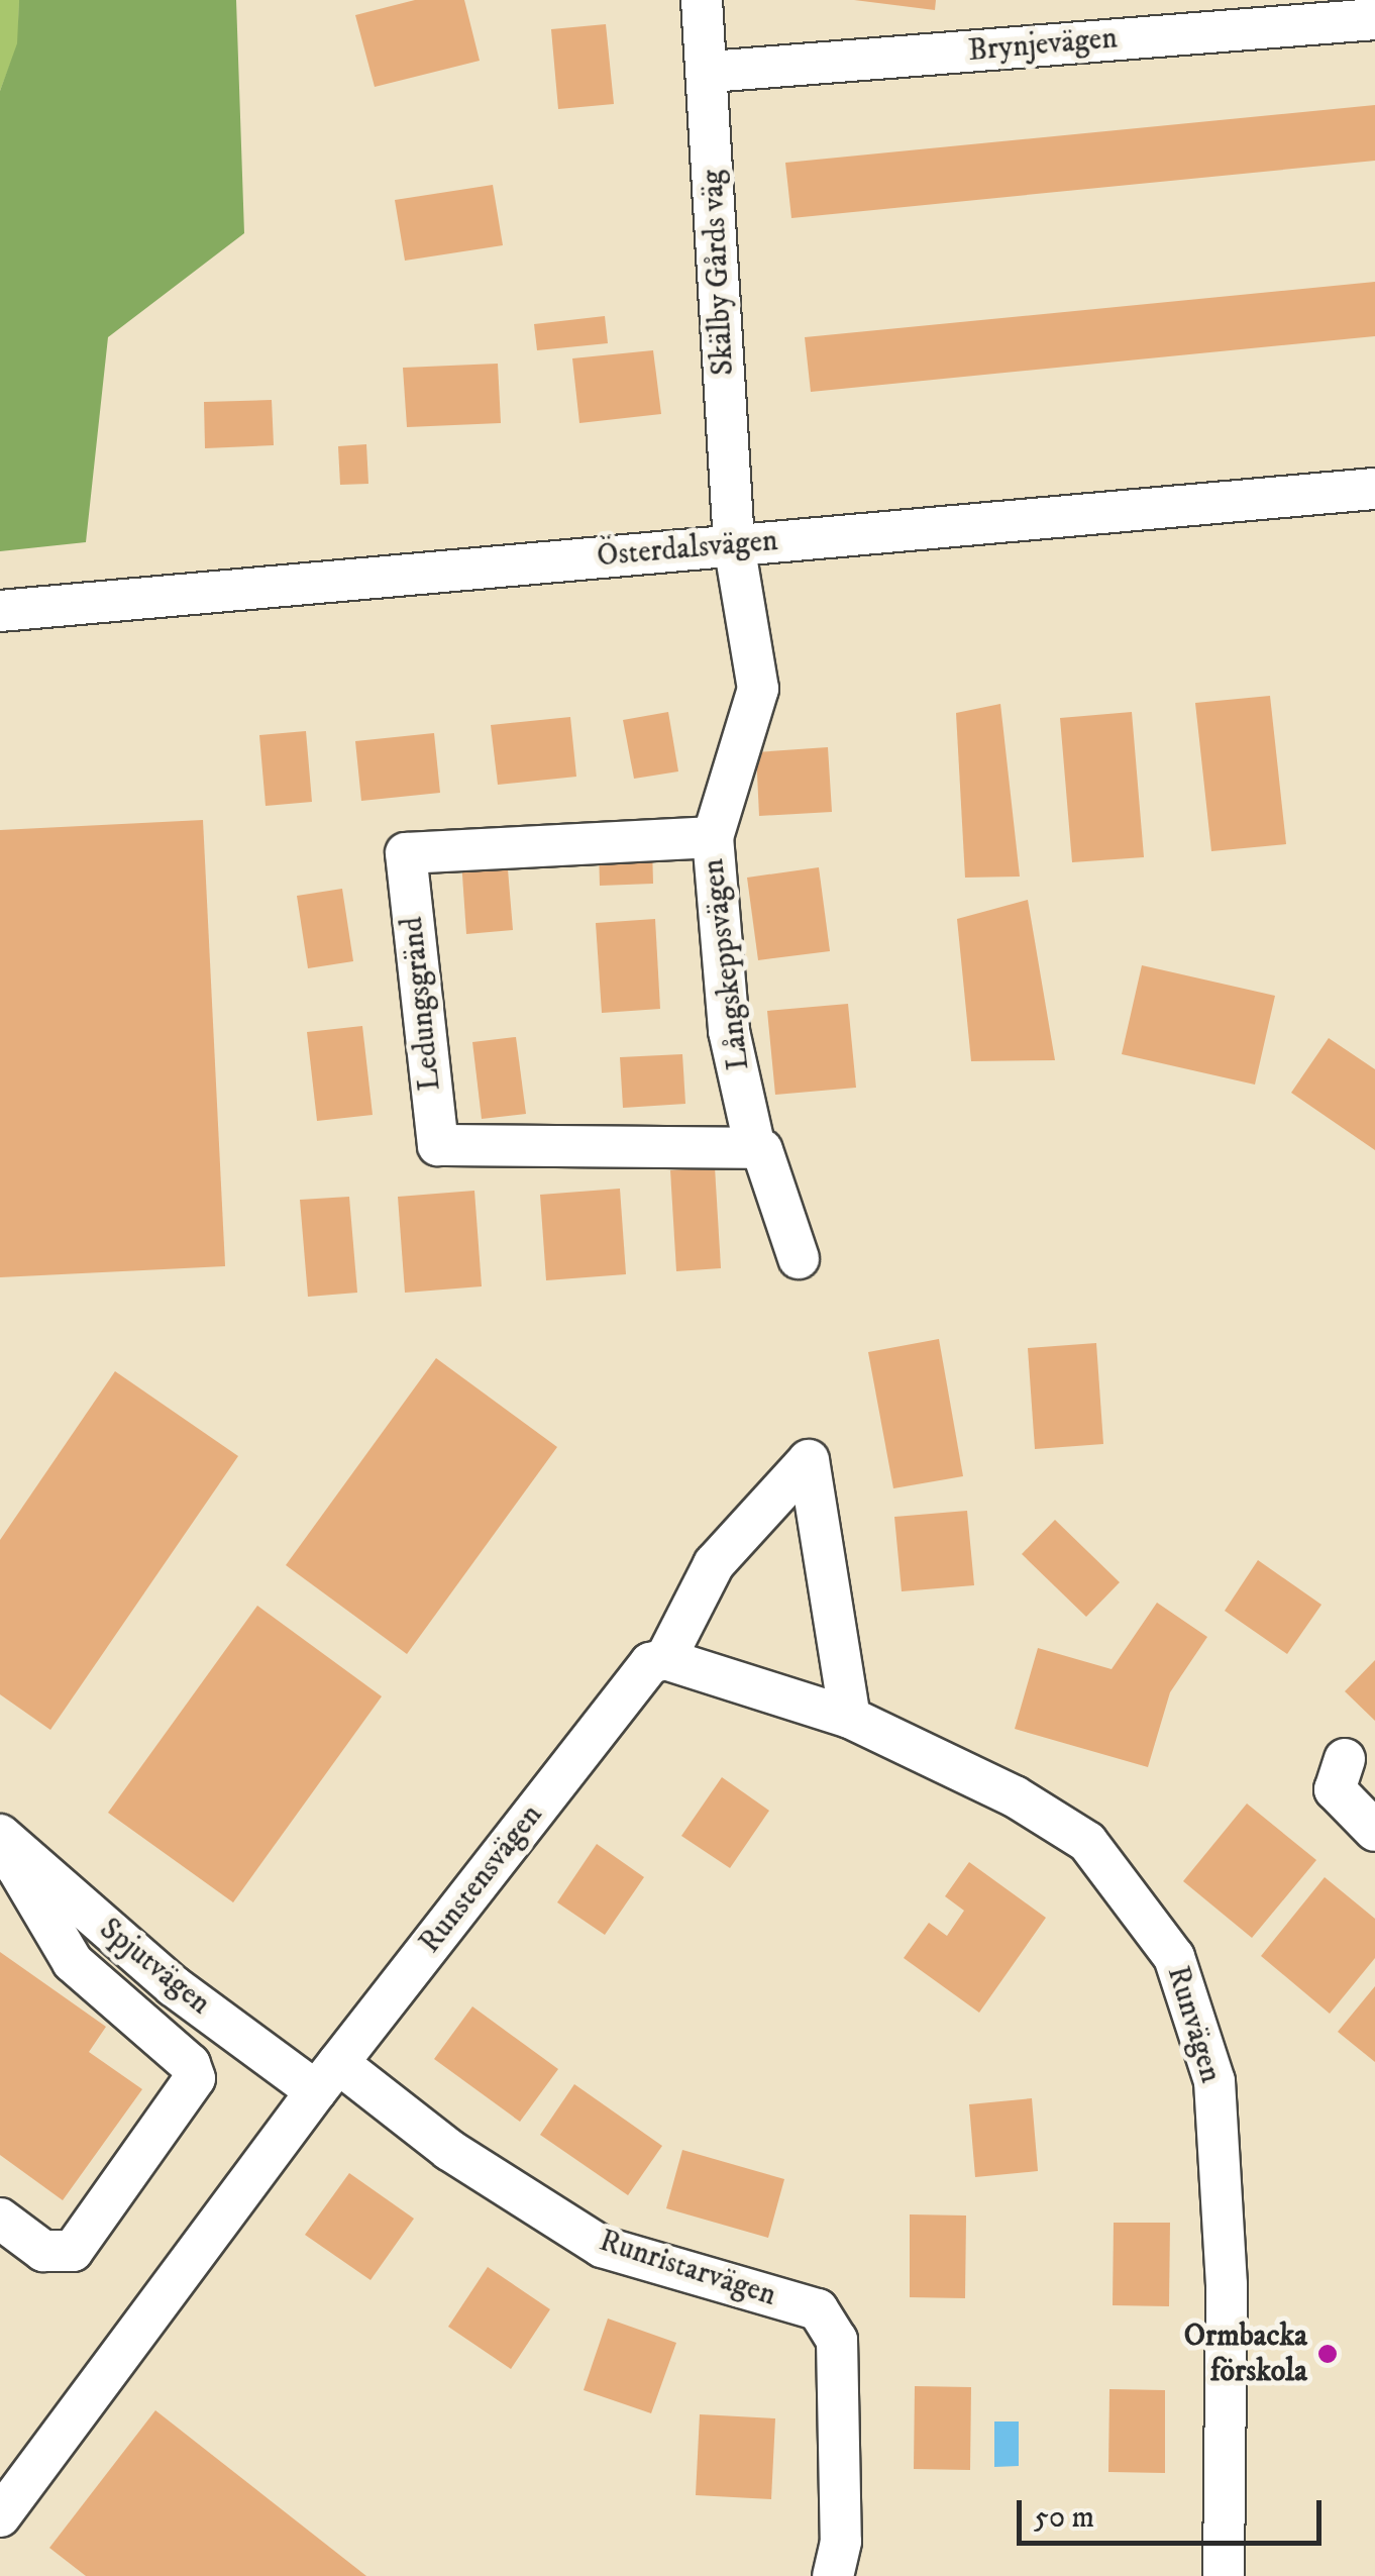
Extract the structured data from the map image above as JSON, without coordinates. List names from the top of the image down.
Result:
{
  "streets": {
    "street": [
      "Brynjevägen",
      "Skälby Gårds väg",
      "Österdalsvägen",
      "Långskeppsvägen",
      "Ledungsgränd",
      "Runstensvägen",
      "Spjutvägen",
      "Runvägen",
      "Runristarvägen"
    ]
  },
  "crossings": [
    ["Brynjevägen", "Skälby Gårds väg"],
    ["Skälby Gårds väg", "Österdalsvägen"],
    ["Skälby Gårds väg", "Långskeppsvägen"],
    ["Österdalsvägen", "Långskeppsvägen"],
    ["Långskeppsvägen", "Ledungsgränd"],
    ["Runstensvägen", "Spjutvägen"],
    ["Runstensvägen", "Runvägen"],
    ["Runstensvägen", "Runristarvägen"],
    ["Spjutvägen", "Runristarvägen"]
  ],
  "places": ["Ormbacka förskola"],
  "scale_bar": "50 m"
}
